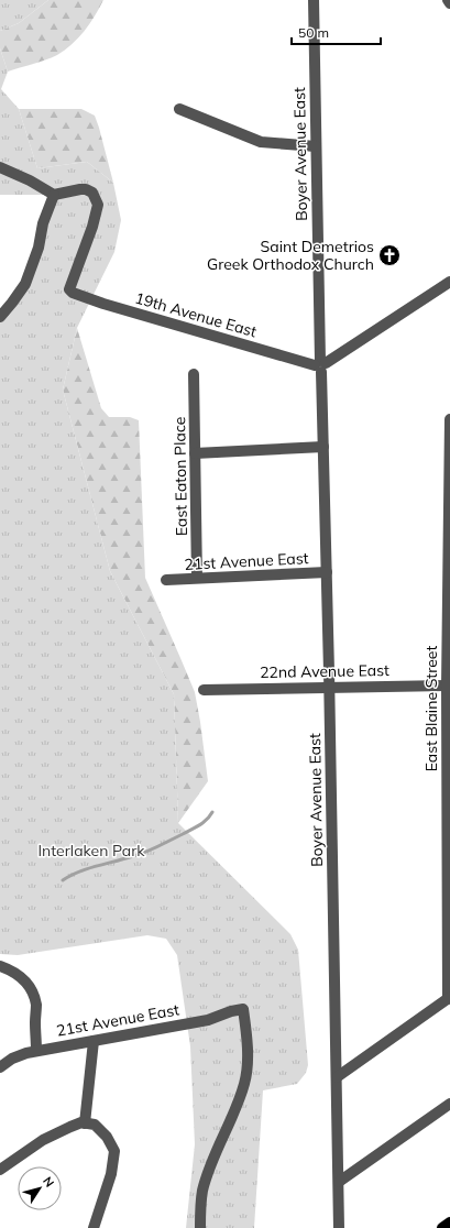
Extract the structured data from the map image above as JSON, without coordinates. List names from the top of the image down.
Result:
{
  "streets": {
    "street": [
      "Boyer Avenue East",
      "19th Avenue East",
      "East Eaton Place",
      "21st Avenue East",
      "22nd Avenue East",
      "East Blaine Street"
    ]
  },
  "crossings": [
    ["Boyer Avenue East", "19th Avenue East"],
    ["Boyer Avenue East", "21st Avenue East"],
    ["Boyer Avenue East", "22nd Avenue East"],
    ["East Eaton Place", "21st Avenue East"],
    ["22nd Avenue East", "East Blaine Street"]
  ],
  "parks": ["Interlaken Park"],
  "places": {
    "church": ["Saint Demetrios Greek Orthodox Church"]
  },
  "scale_bar": "50 m",
  "north": "top right"
}
